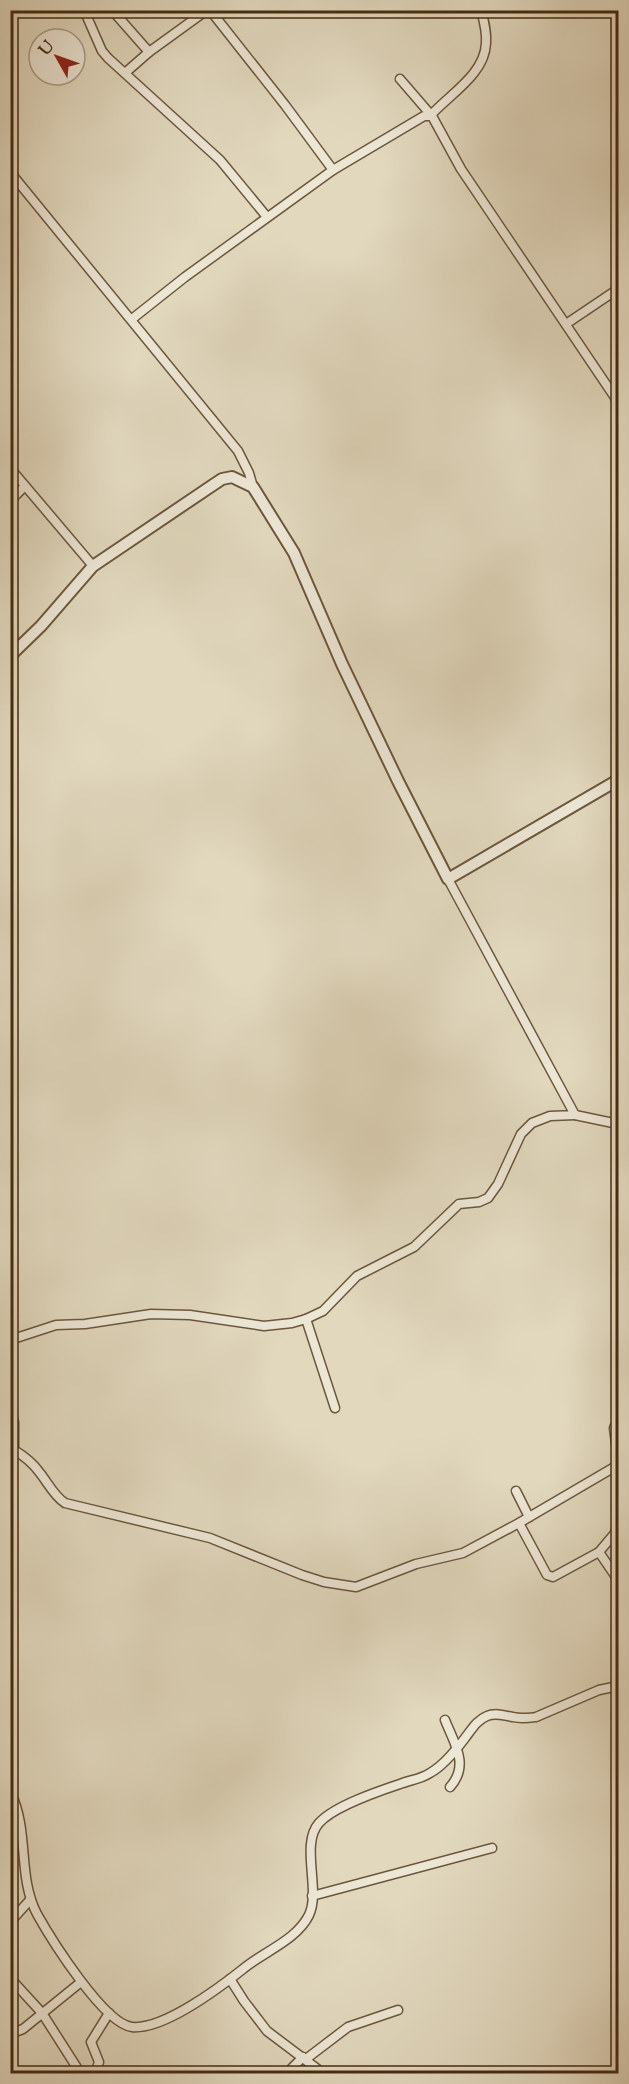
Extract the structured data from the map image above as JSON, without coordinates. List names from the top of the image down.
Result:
{
  "north": "top left"
}
